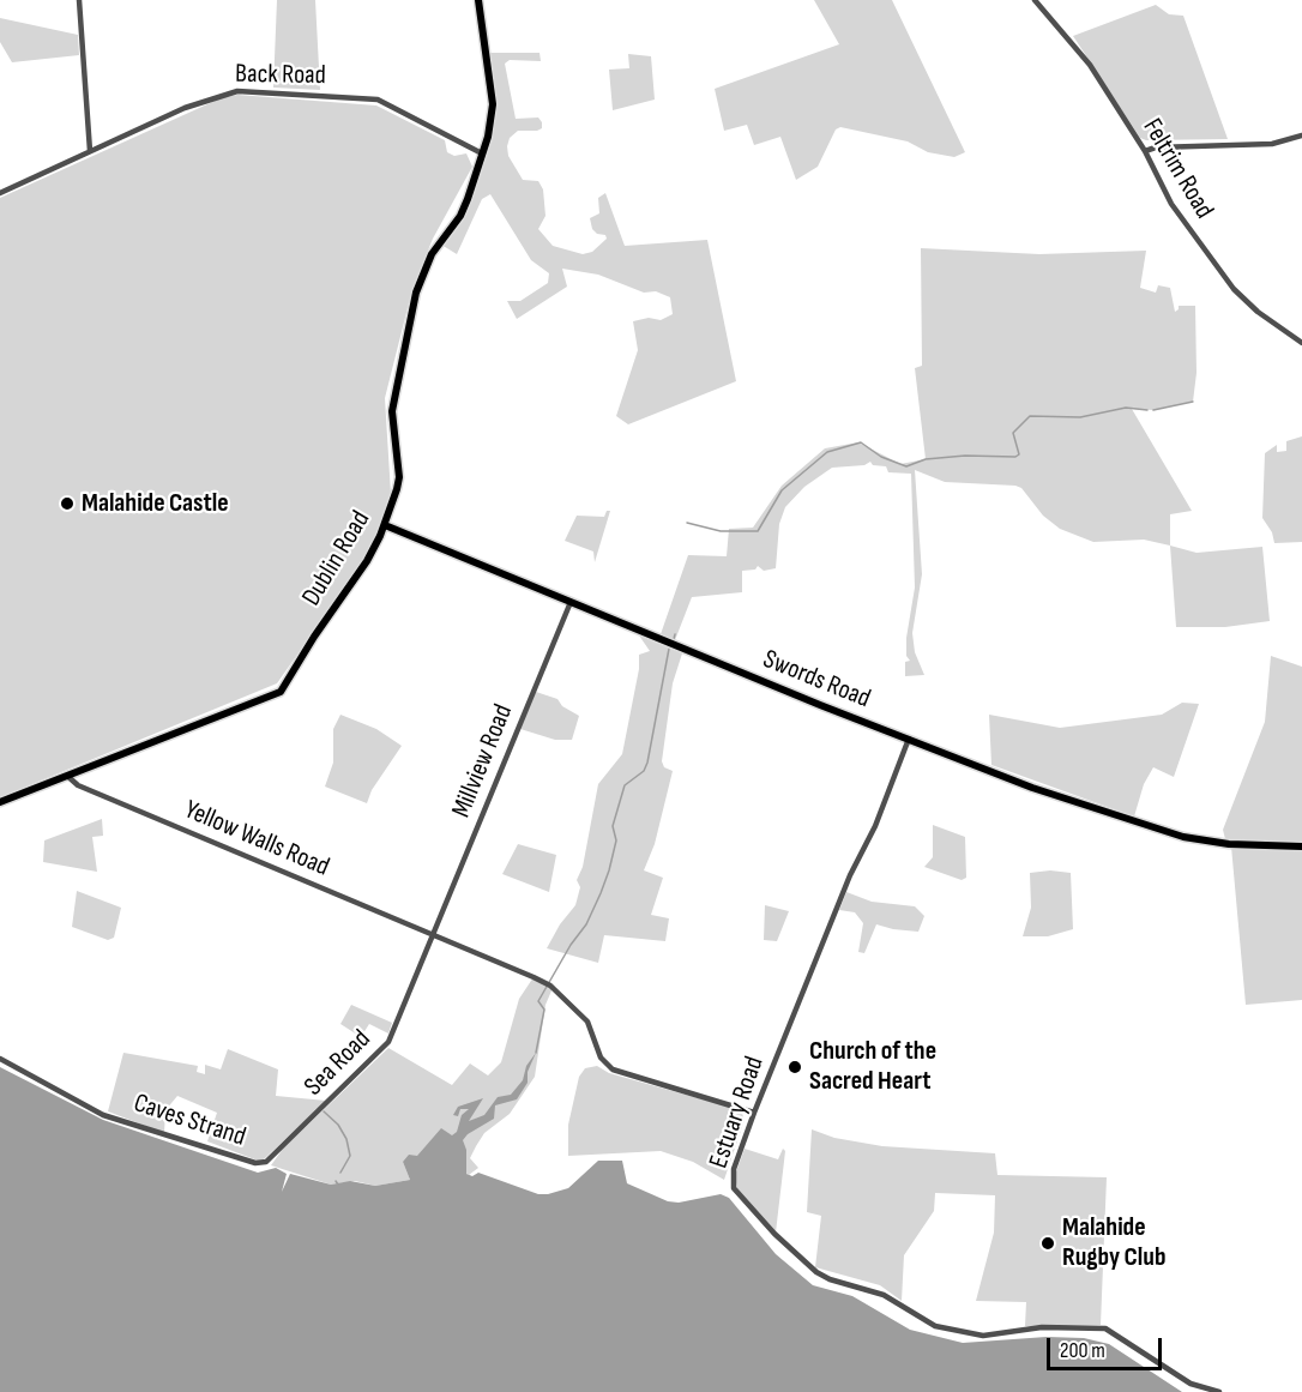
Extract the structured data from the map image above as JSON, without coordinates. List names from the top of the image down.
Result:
{
  "streets": {
    "main road": ["Dublin Road", "Swords Road"],
    "street": [
      "Back Road",
      "Feltrim Road",
      "Millview Road",
      "Yellow Walls Road",
      "Sea Road",
      "Estuary Road",
      "Caves Strand"
    ]
  },
  "crossings": [
    ["Back Road", "Dublin Road"],
    ["Dublin Road", "Swords Road"],
    ["Dublin Road", "Yellow Walls Road"],
    ["Swords Road", "Millview Road"],
    ["Swords Road", "Estuary Road"],
    ["Millview Road", "Yellow Walls Road"],
    ["Millview Road", "Sea Road"],
    ["Yellow Walls Road", "Sea Road"],
    ["Yellow Walls Road", "Estuary Road"],
    ["Sea Road", "Caves Strand"]
  ],
  "places": ["Malahide Castle", "Church of the Sacred Heart", "Malahide Rugby Club"],
  "scale_bar": "200 m"
}
